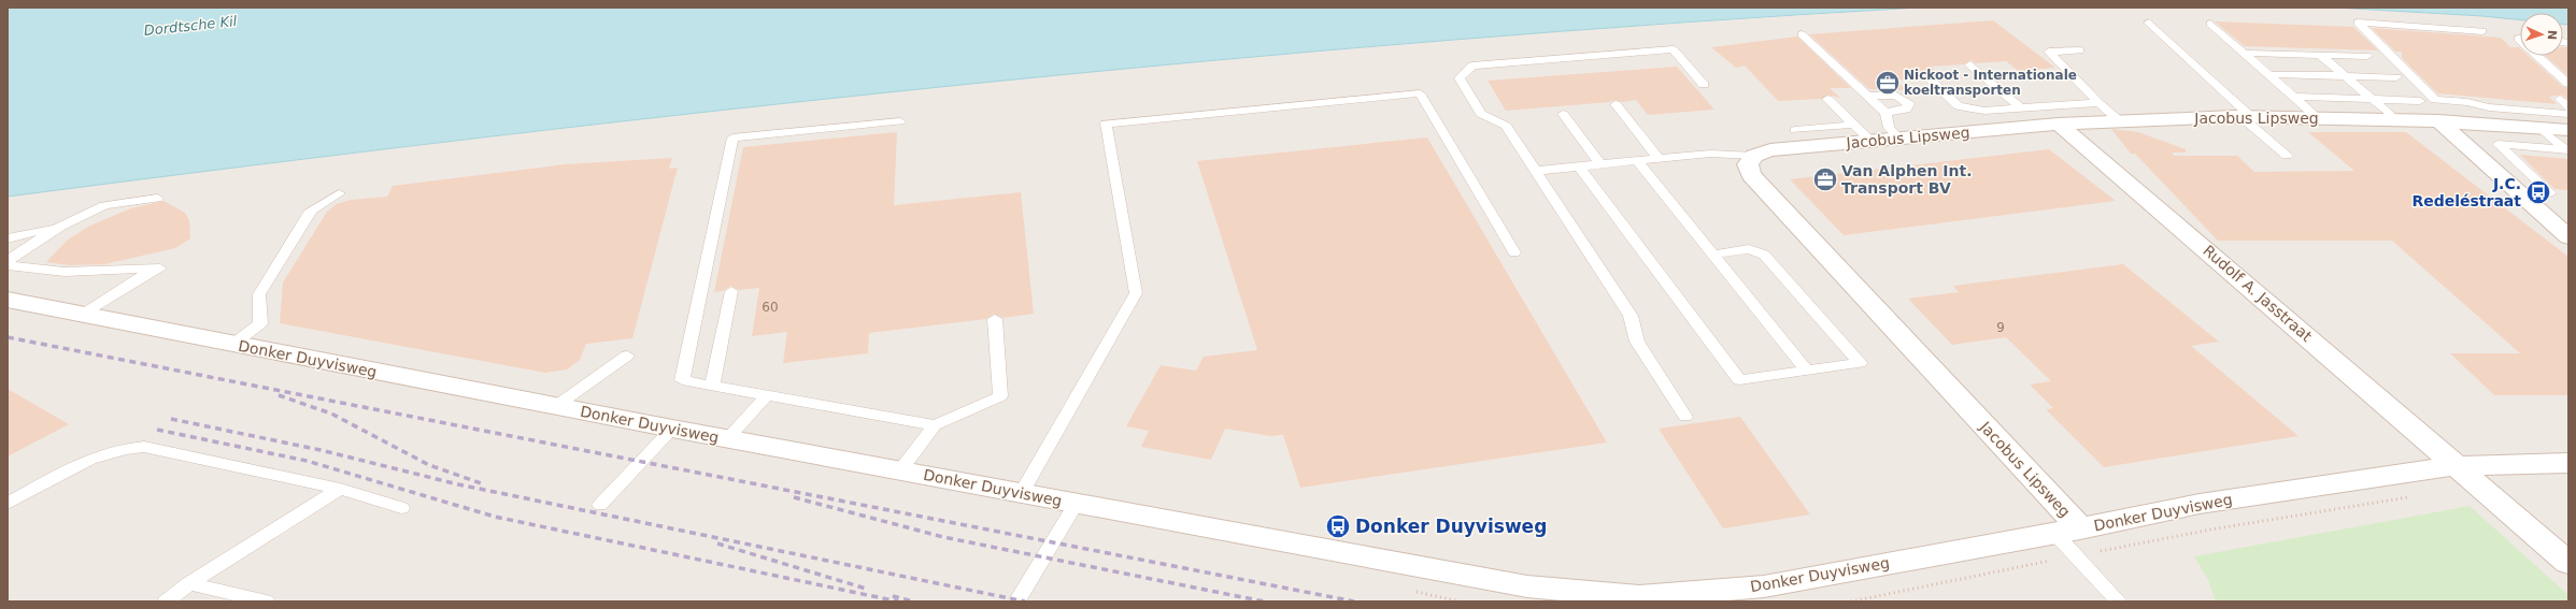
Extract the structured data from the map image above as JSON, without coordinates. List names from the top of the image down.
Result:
{
  "streets": {
    "street": ["Jacobus Lipsweg", "Rudolf A. Jasstraat", "Donker Duyvisweg"]
  },
  "crossings": [
    ["Jacobus Lipsweg", "Rudolf A. Jasstraat"],
    ["Jacobus Lipsweg", "Donker Duyvisweg"],
    ["Rudolf A. Jasstraat", "Donker Duyvisweg"]
  ],
  "water": ["Dordtsche Kil"],
  "places": {
    "office": ["Nickoot - Internationale koeltransporten", "Van Alphen Int. Transport BV"],
    "bus stop": ["J.C. Redeléstraat", "Donker Duyvisweg"]
  },
  "house_numbers": ["60", "9"],
  "north": "right"
}
